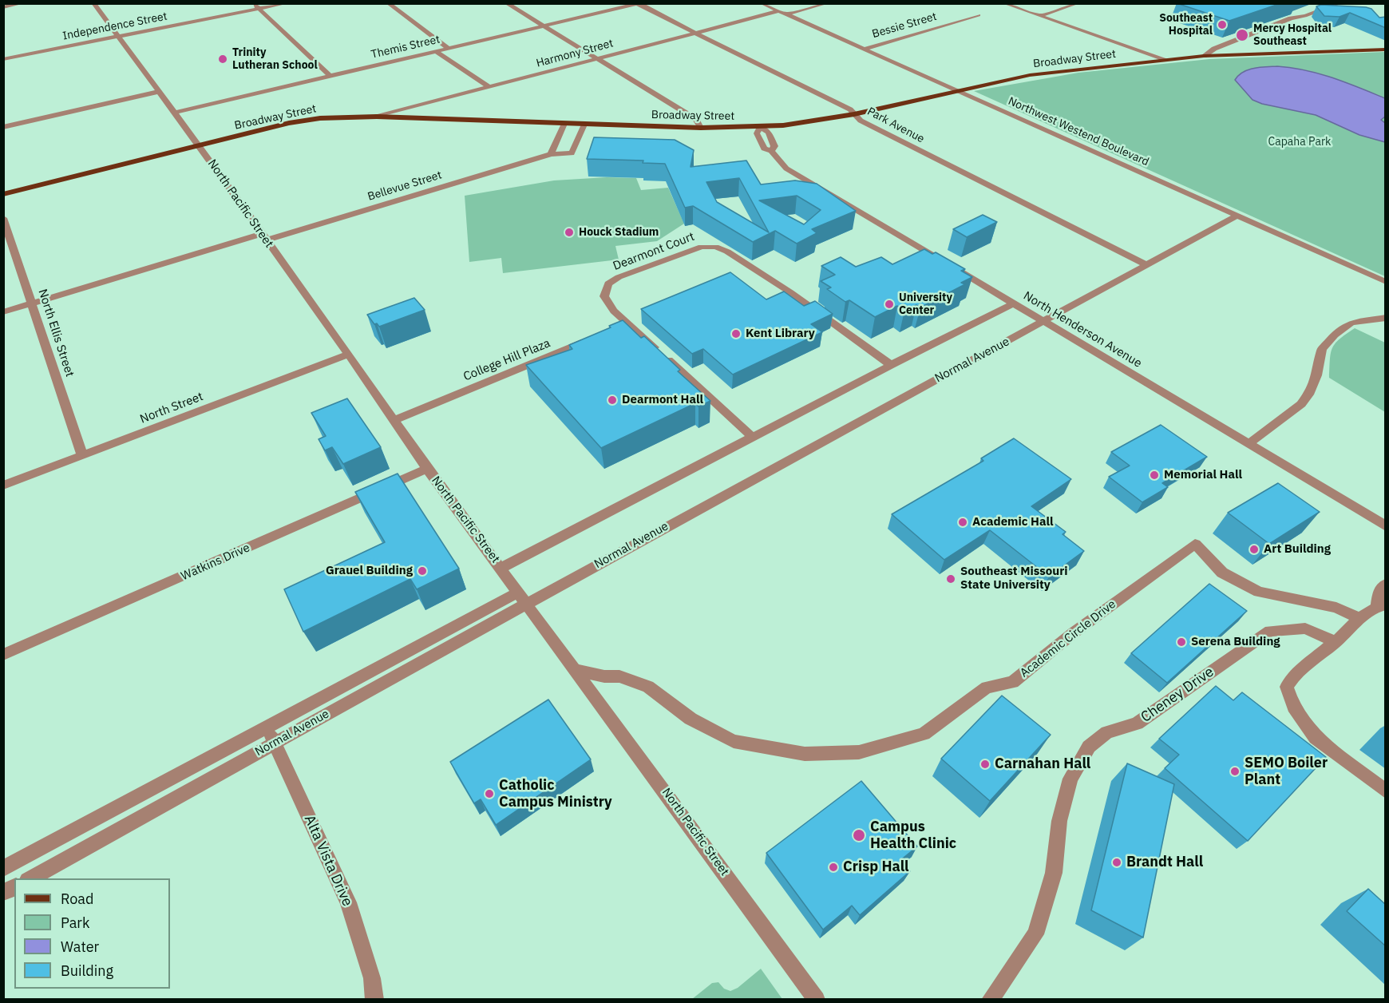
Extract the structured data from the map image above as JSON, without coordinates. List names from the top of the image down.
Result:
{
  "streets": {
    "main road": ["Broadway Street"],
    "street": [
      "Bessie Street",
      "Independence Street",
      "Themis Street",
      "Harmony Street",
      "Park Avenue",
      "Northwest Westend Boulevard",
      "Bellevue Street",
      "North Pacific Street",
      "Dearmont Court",
      "North Henderson Avenue",
      "North Ellis Street",
      "College Hill Plaza",
      "Normal Avenue",
      "North Street",
      "Watkins Drive",
      "Academic Circle Drive",
      "Cheney Drive",
      "Alta Vista Drive"
    ]
  },
  "crossings": [
    ["Bessie Street", "Northwest Westend Boulevard"],
    ["Independence Street", "North Pacific Street"],
    ["Themis Street", "Park Avenue"],
    ["Themis Street", "North Pacific Street"],
    ["Harmony Street", "Broadway Street"],
    ["Harmony Street", "Park Avenue"],
    ["Harmony Street", "Northwest Westend Boulevard"],
    ["Broadway Street", "Park Avenue"],
    ["Broadway Street", "Northwest Westend Boulevard"],
    ["Broadway Street", "Bellevue Street"],
    ["Broadway Street", "North Pacific Street"],
    ["Broadway Street", "North Henderson Avenue"],
    ["Park Avenue", "Normal Avenue"],
    ["Northwest Westend Boulevard", "Normal Avenue"],
    ["Bellevue Street", "North Pacific Street"],
    ["Bellevue Street", "North Ellis Street"],
    ["North Pacific Street", "College Hill Plaza"],
    ["North Pacific Street", "Normal Avenue"],
    ["North Pacific Street", "North Street"],
    ["North Pacific Street", "Watkins Drive"],
    ["North Pacific Street", "Academic Circle Drive"],
    ["North Henderson Avenue", "Normal Avenue"],
    ["North Ellis Street", "North Street"],
    ["Normal Avenue", "Alta Vista Drive"]
  ],
  "parks": ["Capaha Park"],
  "places": [
    "Southeast Hospital",
    "Mercy Hospital Southeast",
    "Trinity Lutheran School",
    "Houck Stadium",
    "University Center",
    "Kent Library",
    "Dearmont Hall",
    "Memorial Hall",
    "Academic Hall",
    "Art Building",
    "Grauel Building",
    "Southeast Missouri State University",
    "Serena Building",
    "Carnahan Hall",
    "SEMO Boiler Plant",
    "Catholic Campus Ministry",
    "Campus Health Clinic",
    "Brandt Hall",
    "Crisp Hall"
  ],
  "legend": [
    "Road",
    "Park",
    "Water",
    "Building"
  ]
}
